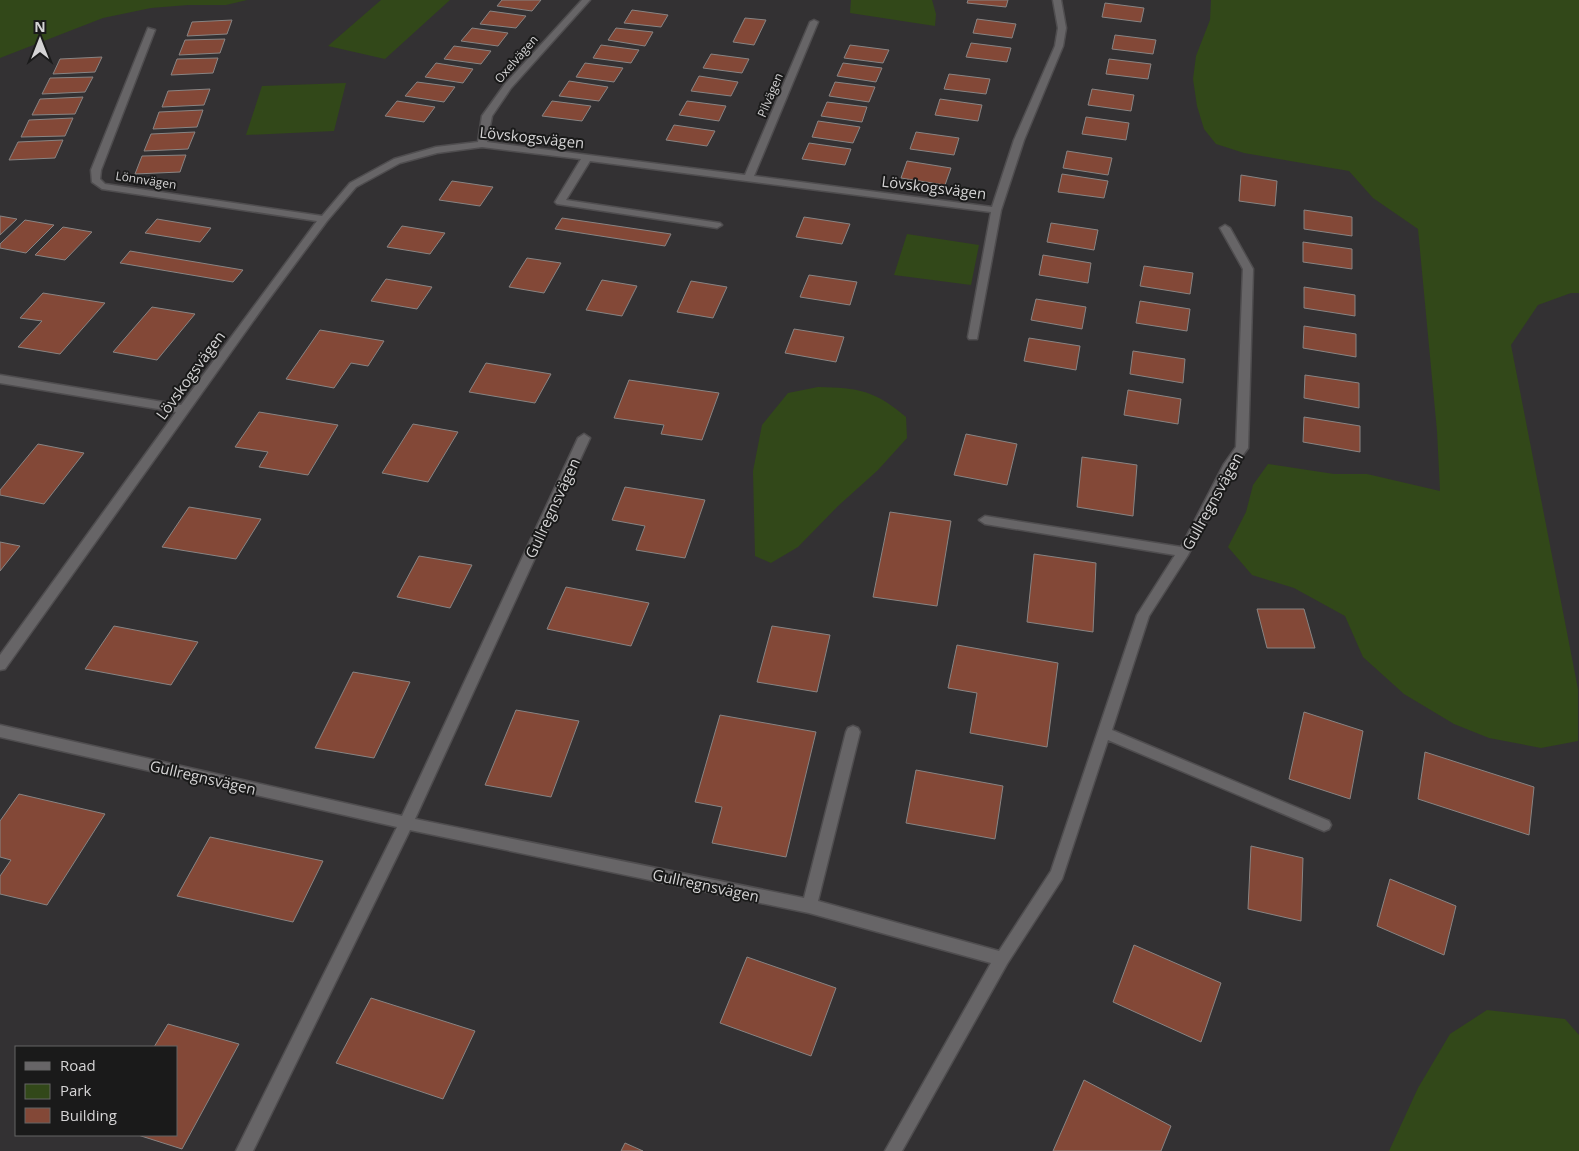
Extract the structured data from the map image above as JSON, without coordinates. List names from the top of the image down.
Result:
{
  "streets": {
    "street": [
      "Oxelvägen",
      "Pilvägen",
      "Lövskogsvägen",
      "Lönnvägen",
      "Gullregnsvägen"
    ]
  },
  "crossings": [
    ["Oxelvägen", "Lövskogsvägen"],
    ["Pilvägen", "Lövskogsvägen"],
    ["Lövskogsvägen", "Lönnvägen"]
  ],
  "legend": ["Road", "Park", "Building"],
  "north": "top"
}
